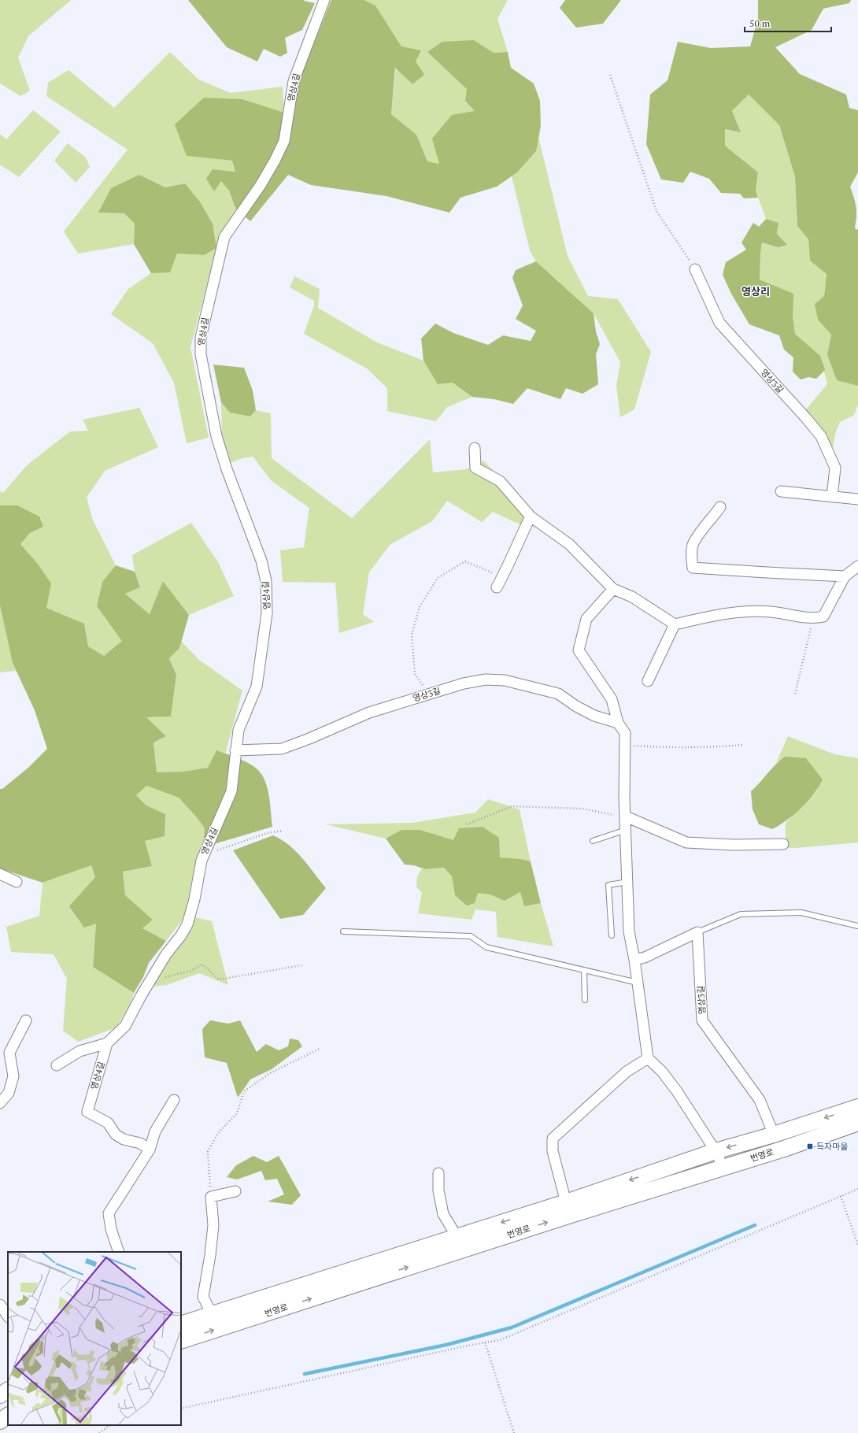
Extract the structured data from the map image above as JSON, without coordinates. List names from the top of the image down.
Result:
{
  "streets": {
    "main road": ["번영로"],
    "street": ["영상4길", "영상3길"]
  },
  "crossings": [
    ["영상4길", "영상3길"],
    ["영상3길", "번영로"]
  ],
  "districts": ["영상리"],
  "places": {
    "transit": ["득자마을"]
  },
  "scale_bar": "50 m"
}
